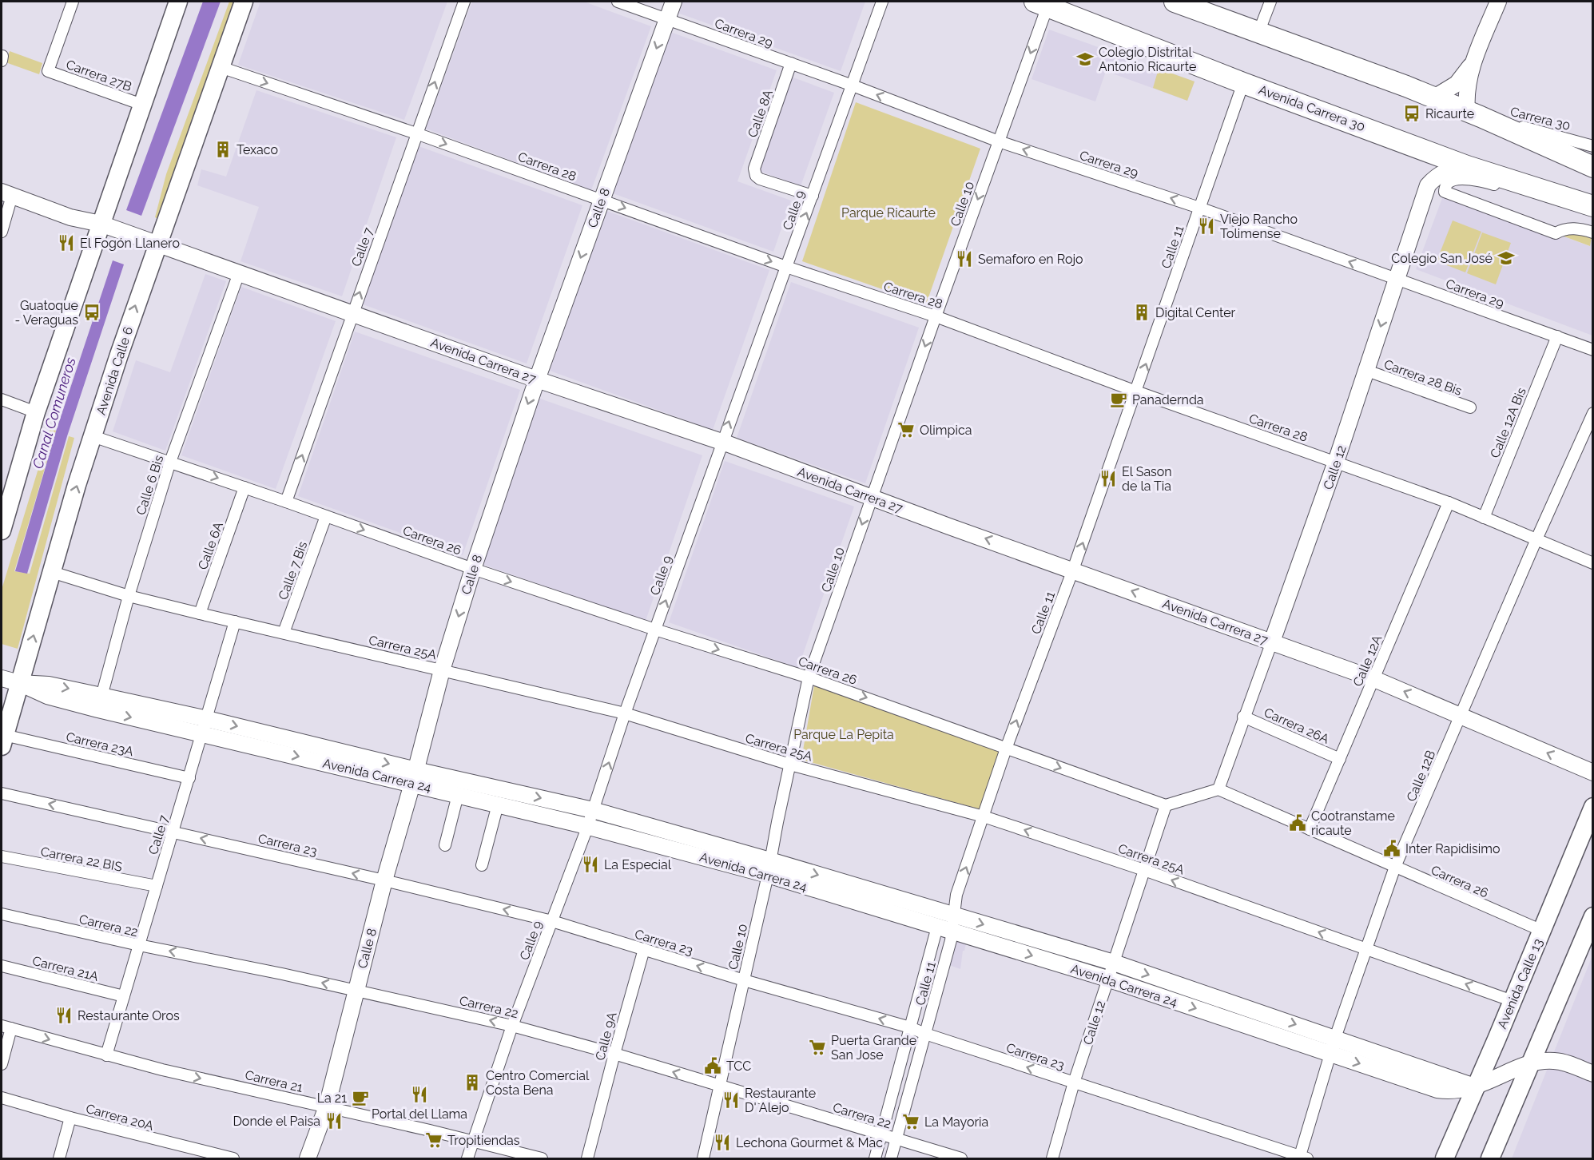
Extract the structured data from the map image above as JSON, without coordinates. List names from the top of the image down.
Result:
{
  "streets": {
    "highway": ["Avenida Carrera 30"],
    "main road": [
      "Calle 8",
      "Avenida Carrera 27",
      "Avenida Calle 6",
      "Calle 12",
      "Avenida Carrera 24",
      "Avenida Calle 13"
    ],
    "street": [
      "Carrera 29",
      "Carrera 27B",
      "Calle 8A",
      "Carrera 30",
      "Carrera 28",
      "Calle 10",
      "Calle 9",
      "Calle 7",
      "Calle 11",
      "Carrera 28 Bis",
      "Calle 12A Bis",
      "Calle 6 Bis",
      "Carrera 26",
      "Calle 6A",
      "Calle 7 Bis",
      "Carrera 25A",
      "Calle 12A",
      "Carrera 26A",
      "Carrera 23A",
      "Calle 12B",
      "Carrera 23",
      "Carrera 22 BIS",
      "Carrera 22",
      "Carrera 21A",
      "Calle 9A",
      "Carrera 21",
      "Carrera 20A"
    ]
  },
  "crossings": [
    ["Carrera 29", "Calle 8A"],
    ["Carrera 29", "Calle 10"],
    ["Carrera 29", "Calle 8"],
    ["Carrera 29", "Calle 9"],
    ["Carrera 29", "Calle 11"],
    ["Carrera 29", "Calle 12A Bis"],
    ["Carrera 29", "Calle 12"],
    ["Avenida Carrera 30", "Calle 10"],
    ["Avenida Carrera 30", "Calle 11"],
    ["Avenida Carrera 30", "Calle 12"],
    ["Calle 8A", "Calle 9"],
    ["Carrera 28", "Calle 10"],
    ["Carrera 28", "Calle 8"],
    ["Carrera 28", "Calle 9"],
    ["Carrera 28", "Calle 7"],
    ["Carrera 28", "Calle 11"],
    ["Carrera 28", "Avenida Calle 6"],
    ["Carrera 28", "Calle 12A Bis"],
    ["Carrera 28", "Calle 12"],
    ["Carrera 28", "Calle 12A"],
    ["Carrera 28", "Calle 12B"],
    ["Calle 10", "Avenida Carrera 27"],
    ["Calle 10", "Carrera 26"],
    ["Calle 10", "Carrera 25A"],
    ["Calle 10", "Avenida Carrera 24"],
    ["Calle 10", "Carrera 23"],
    ["Calle 10", "Carrera 22"],
    ["Calle 8", "Avenida Carrera 27"],
    ["Calle 8", "Carrera 26"],
    ["Calle 8", "Carrera 25A"],
    ["Calle 8", "Avenida Carrera 24"],
    ["Calle 8", "Carrera 23"],
    ["Calle 8", "Carrera 22"],
    ["Calle 8", "Carrera 21"],
    ["Calle 9", "Avenida Carrera 27"],
    ["Calle 9", "Carrera 26"],
    ["Calle 9", "Carrera 25A"],
    ["Calle 9", "Avenida Carrera 24"],
    ["Calle 9", "Carrera 23"],
    ["Calle 9", "Carrera 22"],
    ["Calle 9", "Carrera 21"],
    ["Calle 7", "Avenida Carrera 27"],
    ["Calle 7", "Carrera 26"],
    ["Calle 7", "Carrera 25A"],
    ["Calle 7", "Carrera 23A"],
    ["Calle 7", "Avenida Carrera 24"],
    ["Calle 7", "Carrera 23"],
    ["Calle 7", "Carrera 22 BIS"],
    ["Calle 7", "Carrera 22"],
    ["Calle 7", "Carrera 21A"],
    ["Calle 7", "Carrera 21"],
    ["Calle 11", "Avenida Carrera 27"],
    ["Calle 11", "Carrera 26"],
    ["Calle 11", "Carrera 25A"],
    ["Calle 11", "Avenida Carrera 24"],
    ["Calle 11", "Carrera 23"],
    ["Calle 11", "Carrera 22"],
    ["Avenida Carrera 27", "Avenida Calle 6"],
    ["Avenida Carrera 27", "Calle 12"],
    ["Avenida Carrera 27", "Calle 6 Bis"],
    ["Avenida Carrera 27", "Calle 12A"],
    ["Avenida Carrera 27", "Calle 12B"],
    ["Avenida Calle 6", "Carrera 26"],
    ["Avenida Calle 6", "Carrera 25A"],
    ["Avenida Calle 6", "Carrera 23A"],
    ["Avenida Calle 6", "Avenida Carrera 24"],
    ["Carrera 28 Bis", "Calle 12"],
    ["Calle 12", "Carrera 26"],
    ["Calle 12", "Carrera 25A"],
    ["Calle 12", "Carrera 26A"],
    ["Calle 12", "Avenida Carrera 24"],
    ["Calle 12", "Carrera 23"],
    ["Calle 6 Bis", "Carrera 26"],
    ["Calle 6 Bis", "Carrera 25A"],
    ["Calle 6 Bis", "Avenida Carrera 24"],
    ["Carrera 26", "Calle 6A"],
    ["Carrera 26", "Calle 7 Bis"],
    ["Carrera 26", "Calle 12A"],
    ["Carrera 26", "Calle 12B"],
    ["Carrera 26", "Avenida Calle 13"],
    ["Calle 6A", "Carrera 25A"],
    ["Calle 7 Bis", "Carrera 25A"],
    ["Carrera 25A", "Calle 12B"],
    ["Carrera 25A", "Avenida Calle 13"],
    ["Calle 12A", "Carrera 26A"],
    ["Avenida Carrera 24", "Calle 12B"],
    ["Avenida Carrera 24", "Avenida Calle 13"],
    ["Calle 12B", "Carrera 23"],
    ["Carrera 23", "Calle 9A"],
    ["Carrera 22", "Calle 9A"]
  ],
  "one_way": [
    "Carrera 29",
    "Carrera 28",
    "Calle 10",
    "Calle 8",
    "Calle 9",
    "Calle 7",
    "Calle 11",
    "Avenida Carrera 27",
    "Carrera 26",
    "Carrera 25A",
    "Carrera 23",
    "Carrera 22",
    "Carrera 21"
  ],
  "water": ["Canal Comuneros"],
  "parks": ["Parque Ricaurte", "Parque La Pepita"],
  "places": {
    "school or university": ["Colegio Distrital Antonio Ricaurte", "Colegio San José"],
    "bus stop": ["Ricaurte", "Guatoque - Veraguas"],
    "building": ["Texaco", "Digital Center", "Centro Comercial Costa Bena"],
    "restaurant": [
      "Viejo Rancho Tolimense",
      "El Fogón Llanero",
      "Semaforo en Rojo",
      "El Sason de la Tia",
      "La Especial",
      "Restaurante Oros",
      "Portal del Llama",
      "Restaurante D' Alejo",
      "Donde el Paisa",
      "Lechona Gourmet & Mac"
    ],
    "cafe": ["Panadernda", "La 21"],
    "supermarket": [
      "Olimpica",
      "Puerta Grande San Jose",
      "La Mayoria",
      "Tropitiendas"
    ],
    "public building": ["Cootranstame ricaute", "Inter Rapidisimo", "TCC"]
  }
}
